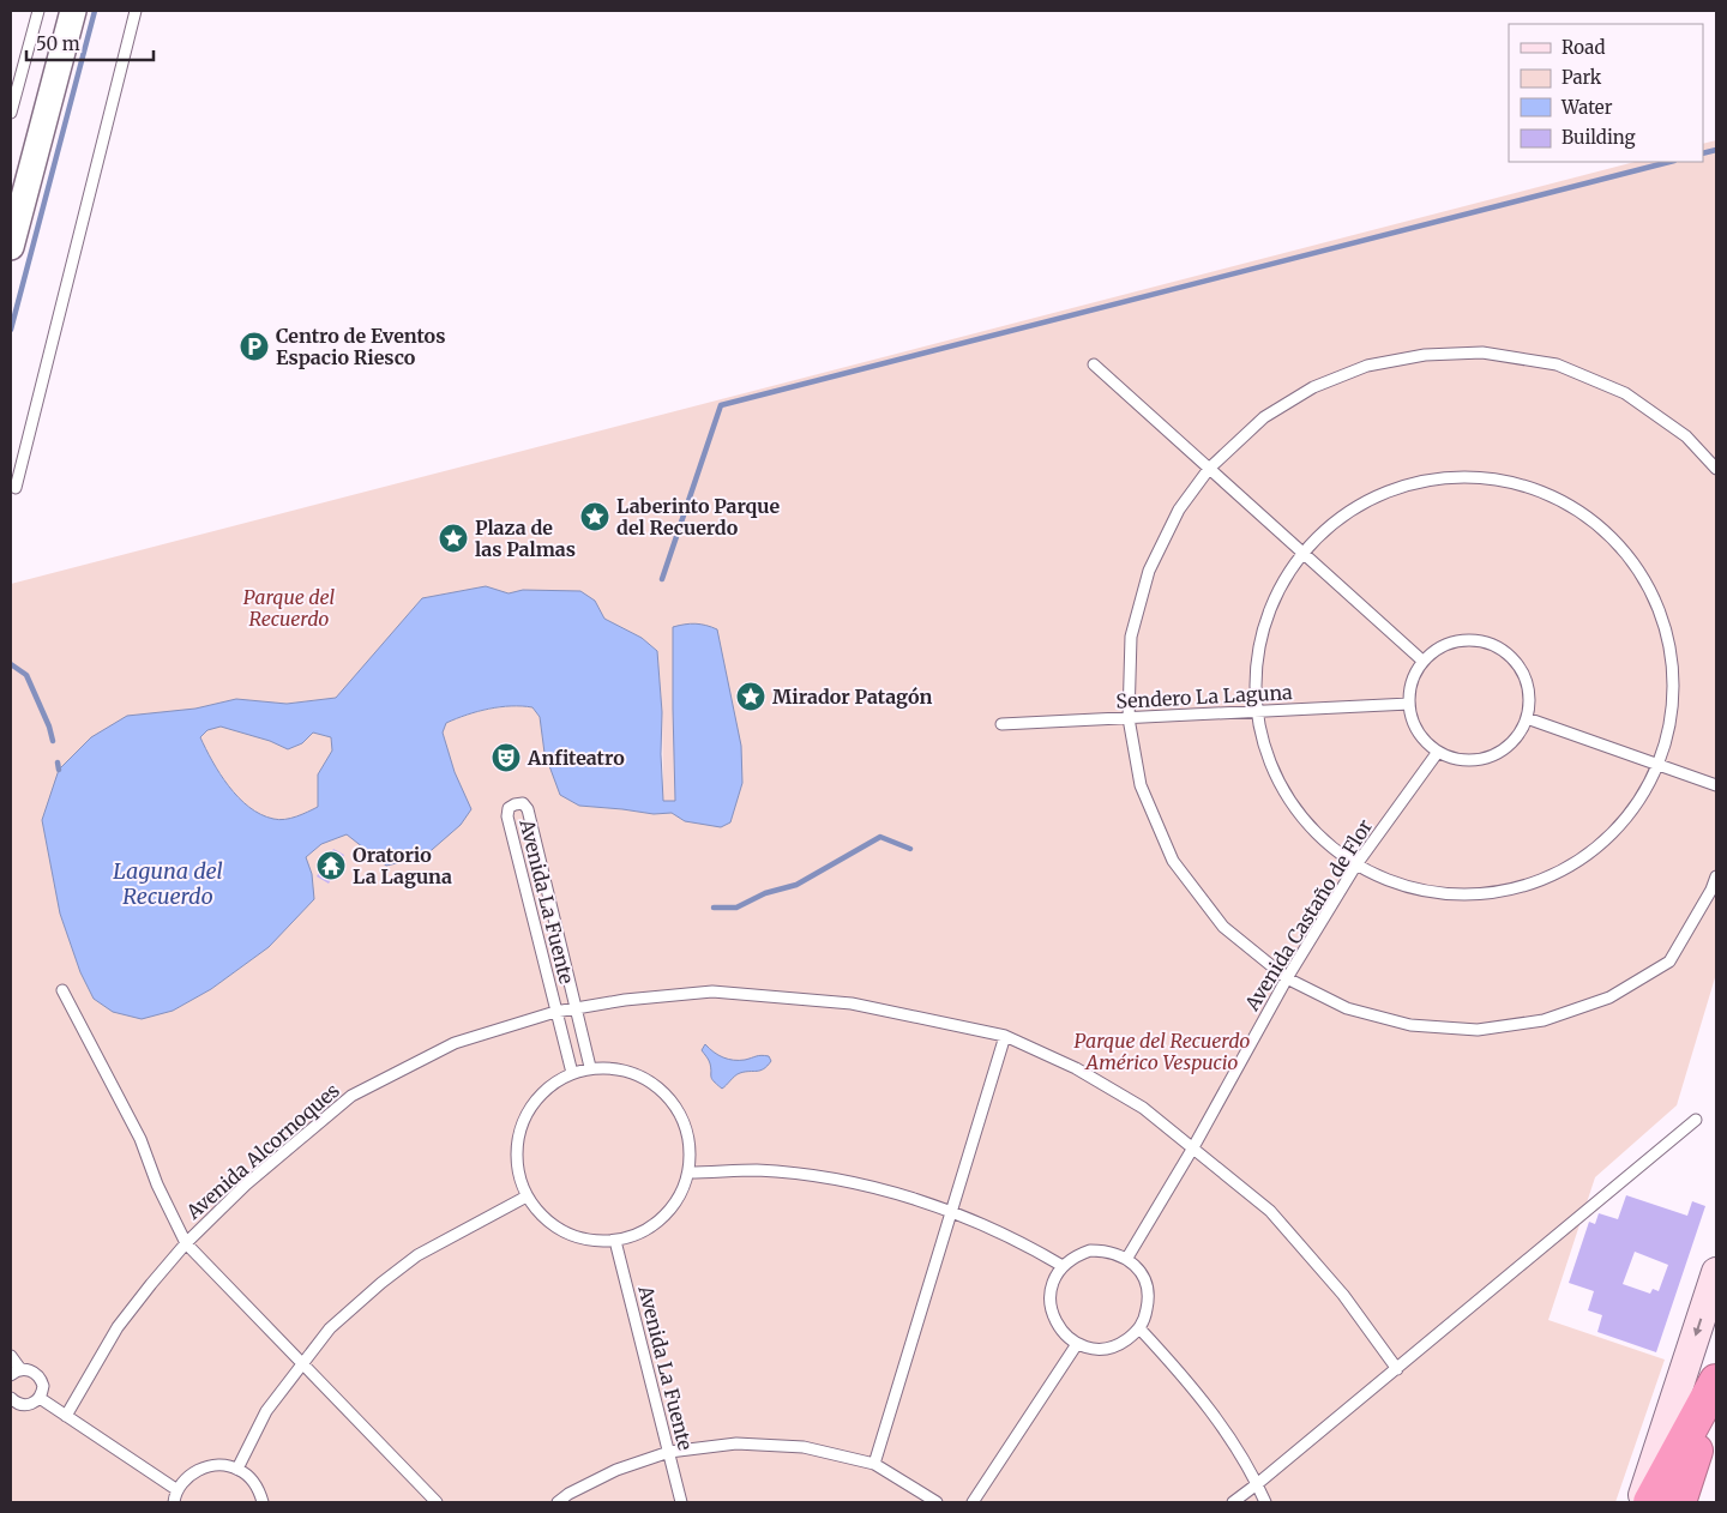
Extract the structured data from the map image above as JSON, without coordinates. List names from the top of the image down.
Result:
{
  "streets": {
    "lane": [
      "Sendero La Laguna",
      "Avenida La Fuente",
      "Avenida Castaño de Flor",
      "Avenida Alcornoques"
    ]
  },
  "crossings": [
    ["Sendero La Laguna", "Avenida Castaño de Flor"],
    ["Avenida La Fuente", "Avenida Alcornoques"],
    ["Avenida Castaño de Flor", "Avenida Alcornoques"]
  ],
  "water": ["Laguna del Recuerdo"],
  "parks": ["Parque del Recuerdo", "Parque del Recuerdo Américo Vespucio"],
  "places": {
    "parking": ["Centro de Eventos Espacio Riesco"],
    "place": ["Laberinto Parque del Recuerdo", "Plaza de las Palmas", "Mirador Patagón"],
    "theatre": ["Anfiteatro"],
    "temple": ["Oratorio La Laguna"]
  },
  "legend": [
    "Road",
    "Park",
    "Water",
    "Building"
  ],
  "scale_bar": "50 m"
}
